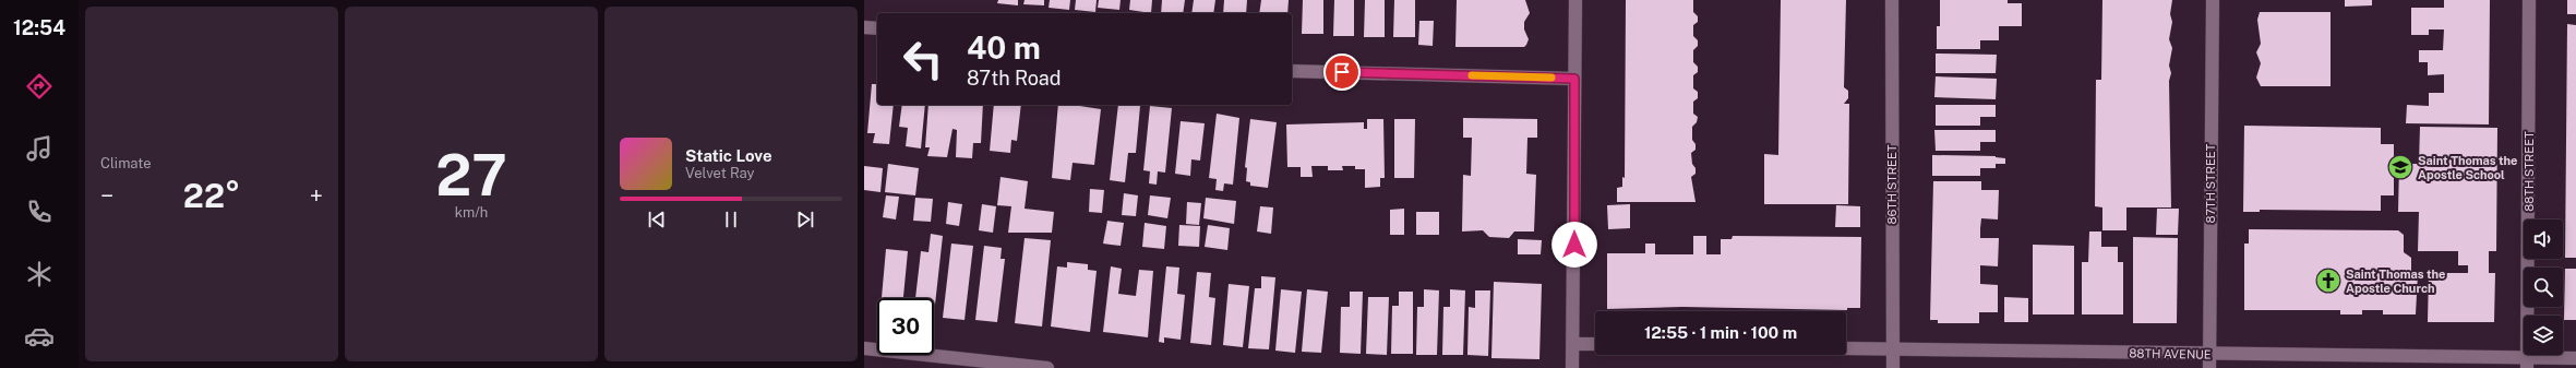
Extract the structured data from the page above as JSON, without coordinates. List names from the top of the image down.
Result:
{
  "streets": {
    "street": [
      "88TH STREET",
      "87TH STREET",
      "86TH STREET",
      "88TH AVENUE"
    ]
  },
  "crossings": [
    ["88TH STREET", "88TH AVENUE"],
    ["87TH STREET", "88TH AVENUE"],
    ["86TH STREET", "88TH AVENUE"]
  ],
  "places": {
    "school or university": ["Saint Thomas the Apostle School"],
    "church": ["Saint Thomas the Apostle Church"]
  },
  "page": {
    "tabs": "12:54",
    "tile": [
      "Climate",
      ["27", "km/h"]
    ],
    "turn": ["40 m", "87th Road"],
    "song": ["Static Love", "Velvet Ray"],
    "heat": ["−", "22°", "+"],
    "limit": "30",
    "trip": "12:55 · 1 min · 100 m"
  }
}
